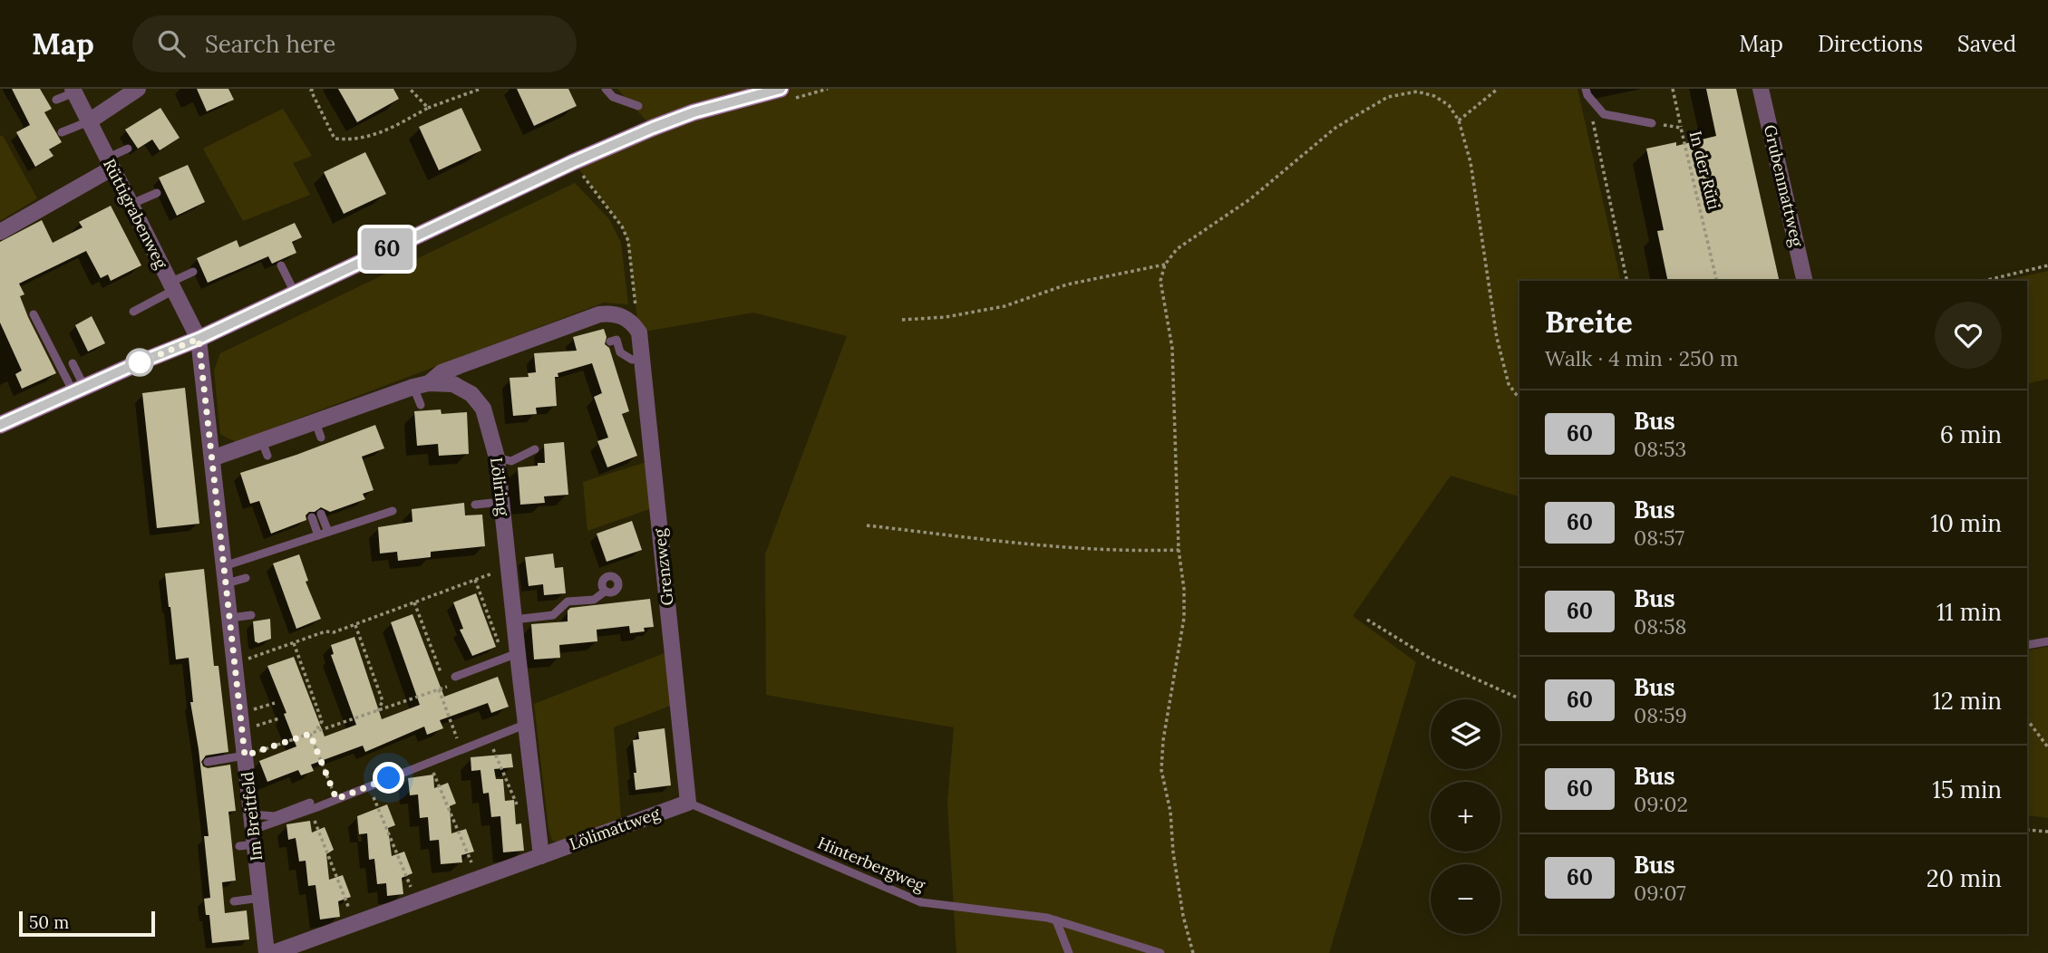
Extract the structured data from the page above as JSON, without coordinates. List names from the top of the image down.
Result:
{
  "streets": {
    "street": [
      "Grubenmattweg",
      "Rüttigrabenweg",
      "Löliring",
      "Grenzweg",
      "Im Breitfeld",
      "Lölimattweg"
    ],
    "lane": ["Hinterbergweg"],
    "path": ["In der Rüti"]
  },
  "crossings": [
    ["Rüttigrabenweg", "Im Breitfeld"],
    ["Löliring", "Im Breitfeld"],
    ["Löliring", "Lölimattweg"],
    ["Grenzweg", "Lölimattweg"],
    ["Grenzweg", "Hinterbergweg"],
    ["Lölimattweg", "Hinterbergweg"]
  ],
  "lines": ["bus line 60"],
  "scale_bar": "50 m",
  "page": {
    "header": "Map",
    "search": "Search here",
    "nav": ["Map", "Directions", "Saved"],
    "on_map": "60",
    "heading": ["Breite", "Walk · 4 min · 250 m"],
    "list": [
      {
        "mark": "60",
        "name": "Bus",
        "note": "08:53",
        "value": "6 min"
      },
      {
        "mark": "60",
        "name": "Bus",
        "note": "08:57",
        "value": "10 min"
      },
      {
        "mark": "60",
        "name": "Bus",
        "note": "08:58",
        "value": "11 min"
      },
      {
        "mark": "60",
        "name": "Bus",
        "note": "08:59",
        "value": "12 min"
      },
      {
        "mark": "60",
        "name": "Bus",
        "note": "09:02",
        "value": "15 min"
      },
      {
        "mark": "60",
        "name": "Bus",
        "note": "09:07",
        "value": "20 min"
      }
    ],
    "map_buttons": ["+", "−"],
    "scale": "50 m"
  }
}
